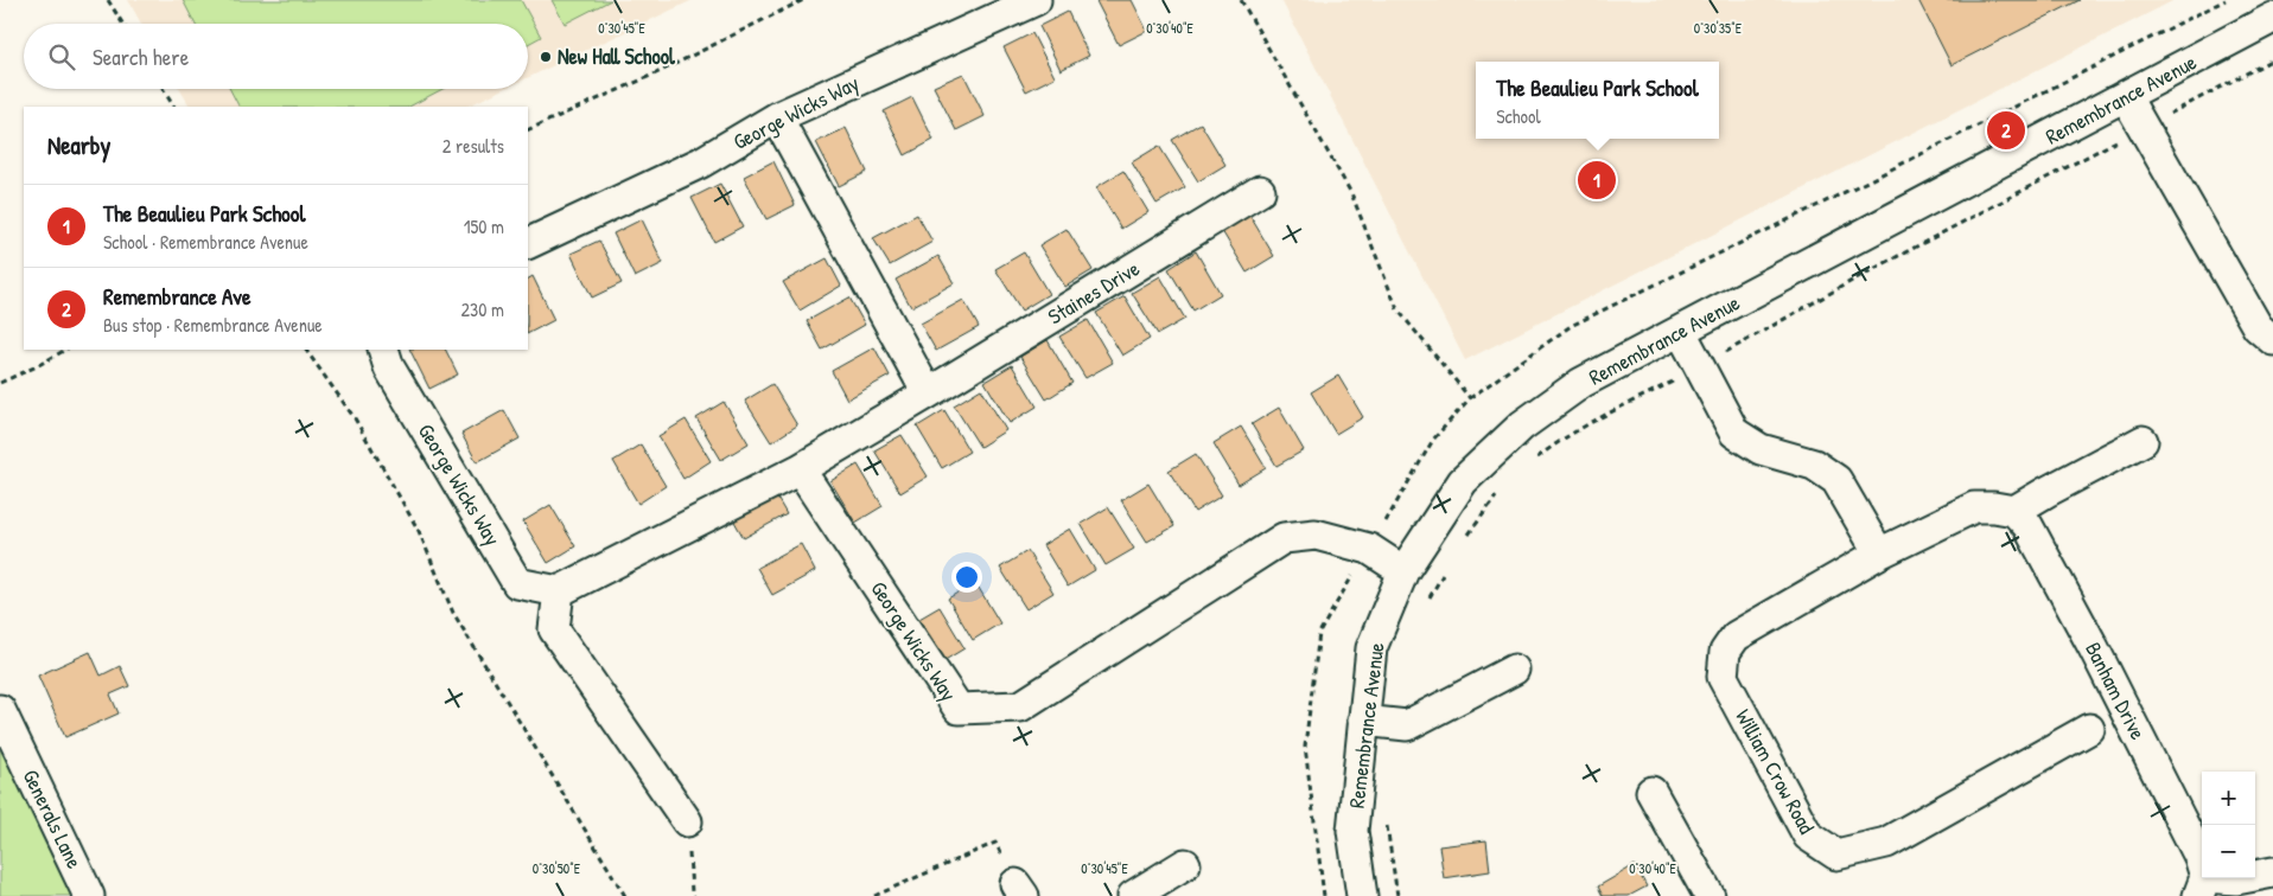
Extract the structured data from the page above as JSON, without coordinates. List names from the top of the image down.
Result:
{
  "streets": {
    "street": [
      "Remembrance Avenue",
      "George Wicks Way",
      "Staines Drive",
      "Banham Drive",
      "William Crow Road",
      "Generals Lane"
    ]
  },
  "crossings": [
    ["Remembrance Avenue", "George Wicks Way"],
    ["George Wicks Way", "Staines Drive"]
  ],
  "places": ["New Hall School"],
  "page": {
    "search": "Search here",
    "popup": ["The Beaulieu Park School", "School"],
    "heading": ["Nearby", "2 results"],
    "pins": ["2", "1"],
    "list": [
      {
        "mark": "1",
        "name": "The Beaulieu Park School",
        "note": "School · Remembrance Avenue",
        "value": "150 m"
      },
      {
        "mark": "2",
        "name": "Remembrance Ave",
        "note": "Bus stop · Remembrance Avenue",
        "value": "230 m"
      }
    ],
    "map_buttons": ["+", "−"]
  },
  "coordinates": [
    "0°30'45\"E",
    "0°30'40\"E",
    "0°30'35\"E",
    "0°30'50\"E"
  ]
}
